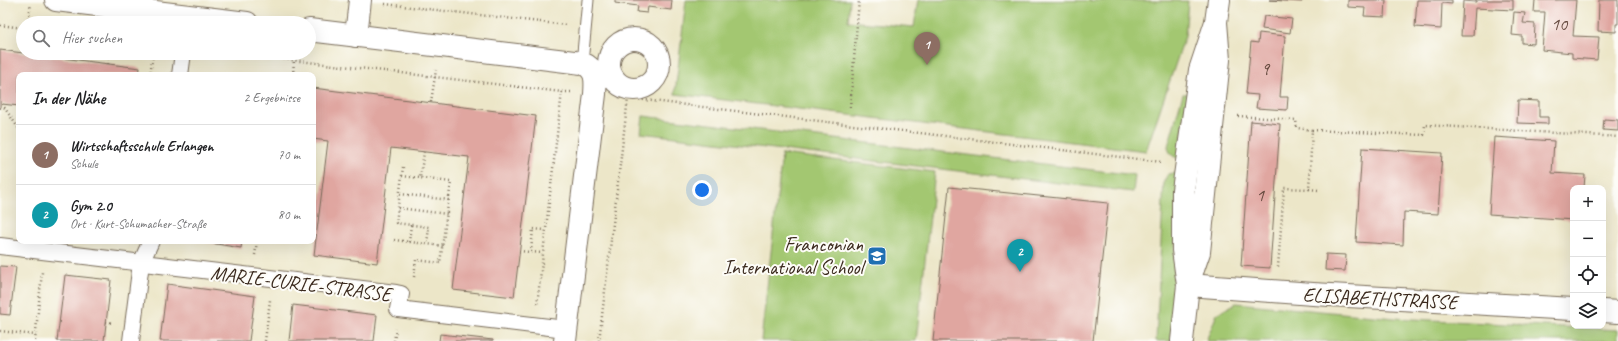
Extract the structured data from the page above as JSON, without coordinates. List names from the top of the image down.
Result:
{
  "streets": {
    "street": ["MARIE-CURIE-STRASSE", "ELISABETHSTRASSE"]
  },
  "places": {
    "school or university": ["Franconian International School"]
  },
  "house_numbers": ["10", "9", "1"],
  "page": {
    "search": "Hier suchen",
    "pins": ["1", "2"],
    "heading": ["In der Nähe", "2 Ergebnisse"],
    "list": [
      {
        "mark": "1",
        "name": "Wirtschaftsschule Erlangen",
        "note": "Schule",
        "value": "70 m"
      },
      {
        "mark": "2",
        "name": "Gym 2.0",
        "note": "Ort · Kurt-Schumacher-Straße",
        "value": "80 m"
      }
    ],
    "map_buttons": ["+", "−"]
  }
}
